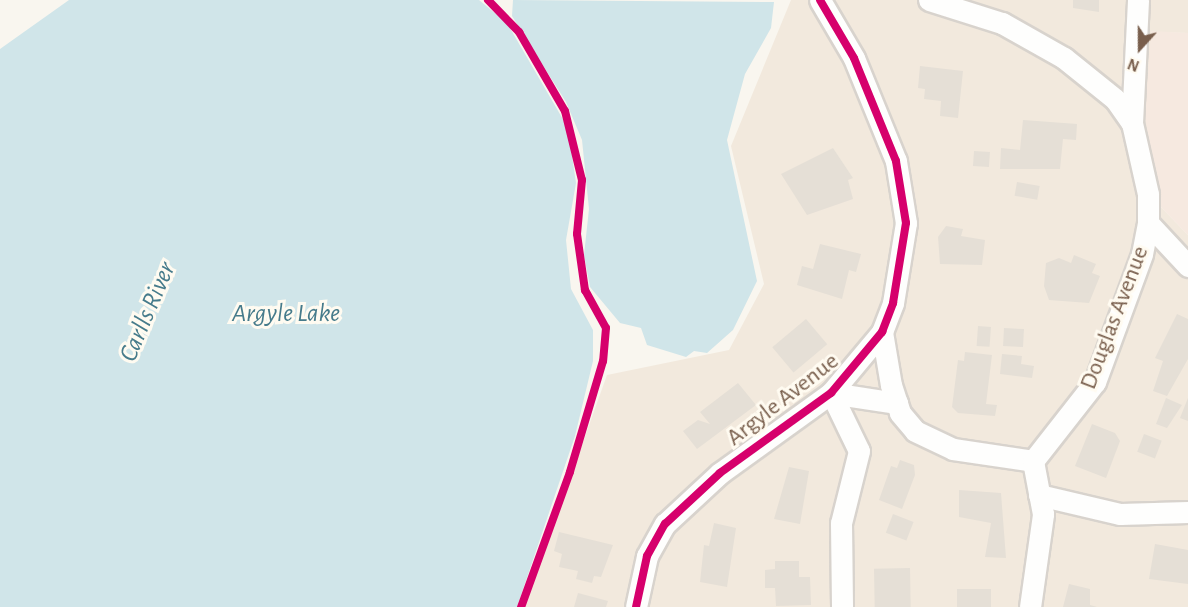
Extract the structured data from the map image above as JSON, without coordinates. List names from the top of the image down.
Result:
{
  "streets": {
    "street": ["Douglas Avenue", "Argyle Avenue"]
  },
  "water": ["Carlls River", "Argyle Lake"],
  "north": "bottom"
}
